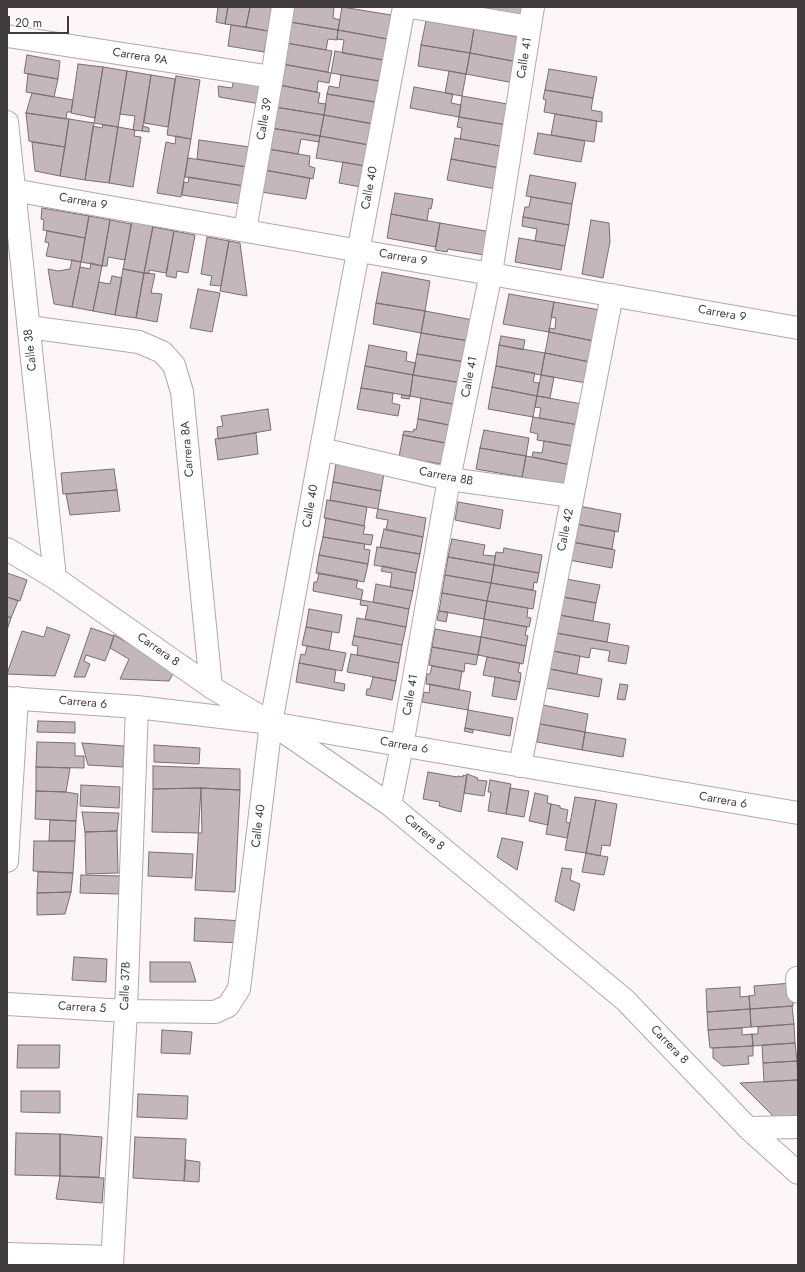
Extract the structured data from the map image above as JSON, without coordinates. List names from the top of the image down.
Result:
{
  "streets": {
    "street": [
      "Carrera 9A",
      "Calle 41",
      "Calle 39",
      "Calle 40",
      "Carrera 9",
      "Calle 38",
      "Carrera 8A",
      "Carrera 8B",
      "Calle 42",
      "Carrera 8",
      "Carrera 6",
      "Calle 37B",
      "Carrera 5"
    ]
  },
  "crossings": [
    ["Carrera 9A", "Calle 39"],
    ["Calle 41", "Carrera 9"],
    ["Calle 41", "Carrera 8B"],
    ["Calle 41", "Carrera 8"],
    ["Calle 41", "Carrera 6"],
    ["Calle 39", "Carrera 9"],
    ["Calle 40", "Carrera 9"],
    ["Calle 40", "Carrera 8B"],
    ["Calle 40", "Carrera 8"],
    ["Calle 40", "Carrera 6"],
    ["Calle 40", "Carrera 5"],
    ["Carrera 9", "Calle 38"],
    ["Carrera 9", "Calle 42"],
    ["Calle 38", "Carrera 8A"],
    ["Calle 38", "Carrera 8"],
    ["Carrera 8A", "Carrera 8"],
    ["Carrera 8B", "Calle 42"],
    ["Calle 42", "Carrera 6"],
    ["Carrera 8", "Carrera 6"],
    ["Carrera 6", "Calle 37B"],
    ["Calle 37B", "Carrera 5"]
  ],
  "scale_bar": "20 m"
}
